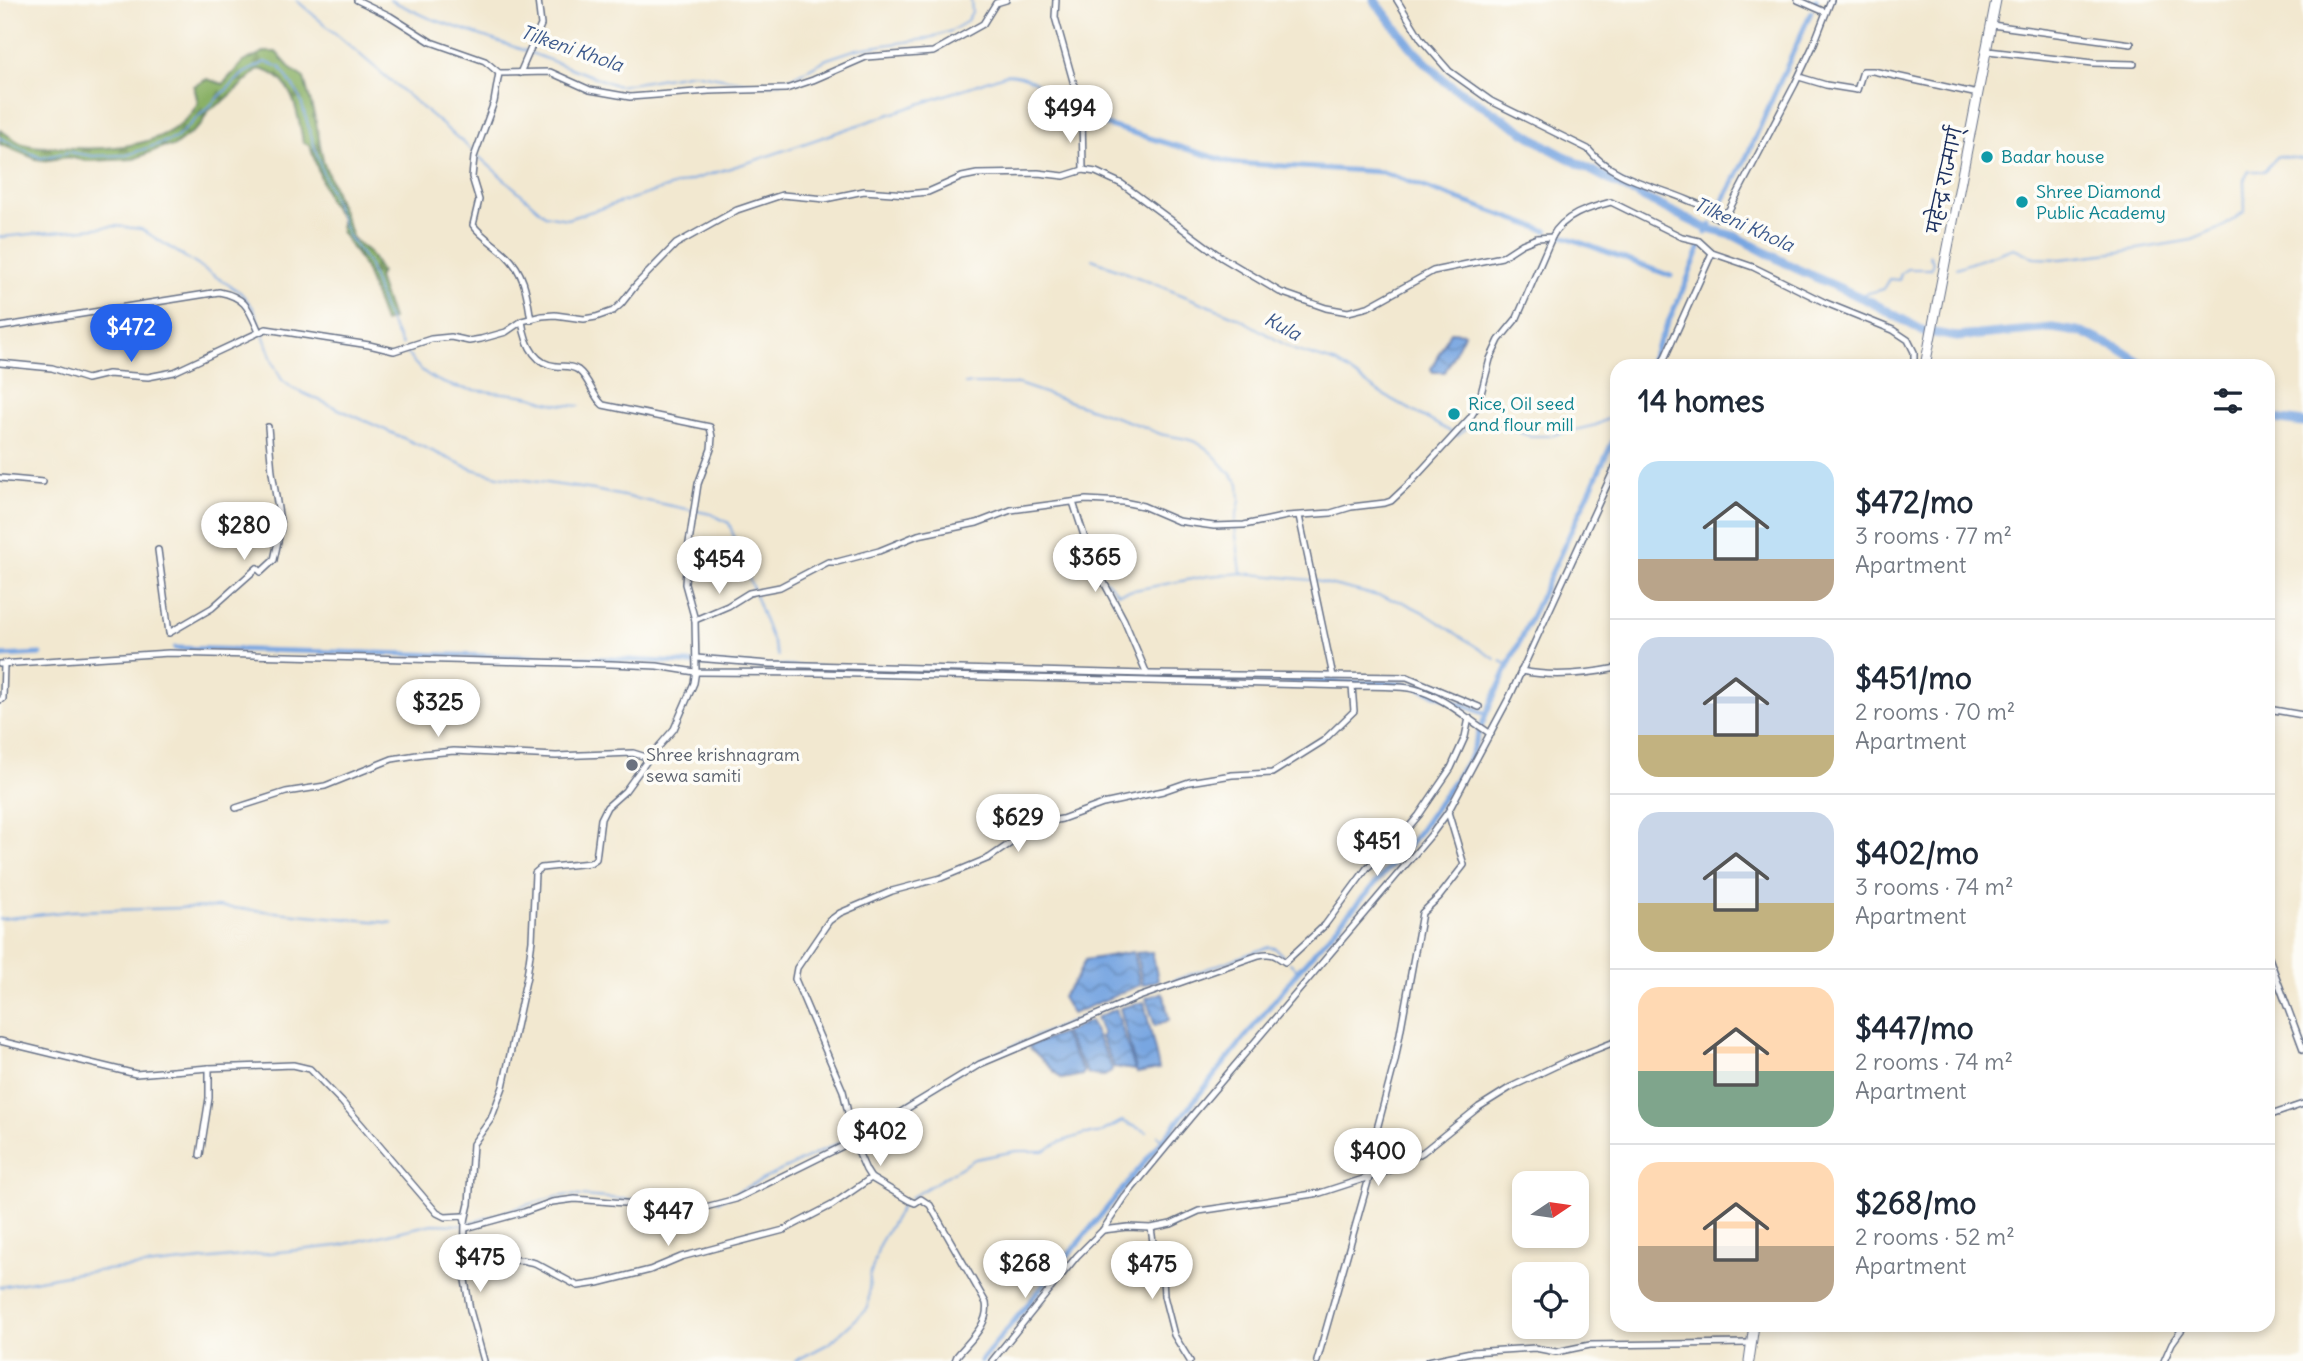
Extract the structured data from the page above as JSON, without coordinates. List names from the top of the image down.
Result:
{
  "streets": {
    "highway": ["महेन्द्र राज्मार्ग्"]
  },
  "water": ["Tilkeni Khola", "Kula"],
  "places": [
    "Badar house",
    "Shree Diamond Public Academy",
    "Rice, Oil seed and flour mill",
    "Shree krishnagram sewa samiti"
  ],
  "north": "right",
  "page": {
    "price": [
      "$494",
      "$472",
      "$280",
      "$365",
      "$454",
      "$325",
      "$629",
      "$451",
      "$402",
      "$400",
      "$447",
      "$475",
      "$268",
      "$475"
    ],
    "heading": "14 homes",
    "list": [
      {
        "name": "$472/mo",
        "note": "3 rooms · 77 m² · Apartment"
      },
      {
        "name": "$451/mo",
        "note": "2 rooms · 70 m² · Apartment"
      },
      {
        "name": "$402/mo",
        "note": "3 rooms · 74 m² · Apartment"
      },
      {
        "name": "$447/mo",
        "note": "2 rooms · 74 m² · Apartment"
      },
      {
        "name": "$268/mo",
        "note": "2 rooms · 52 m² · Apartment"
      }
    ]
  }
}
